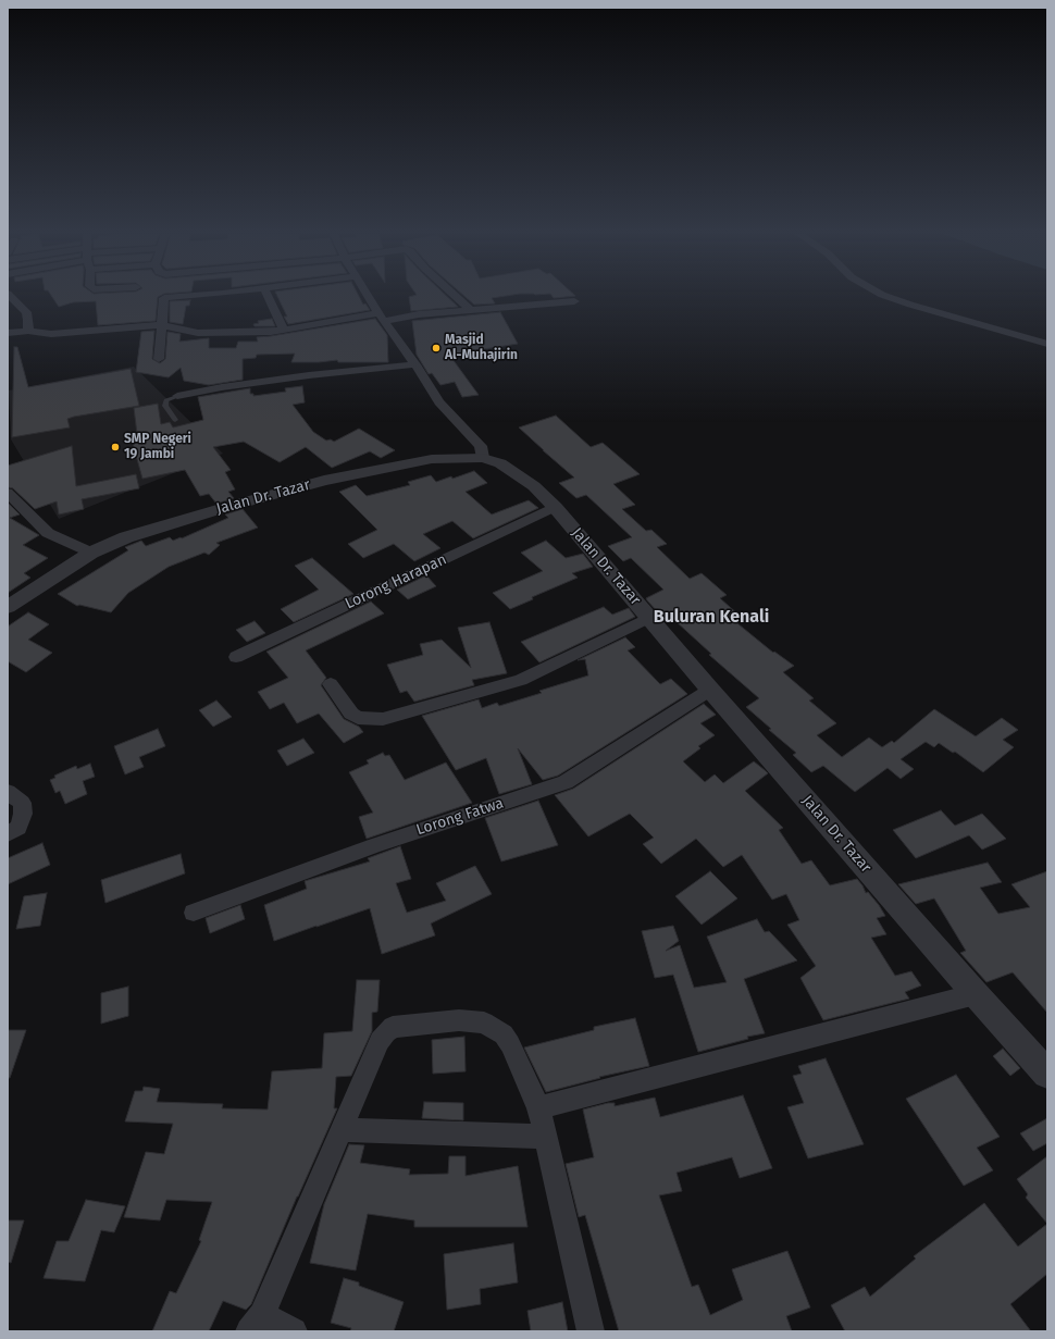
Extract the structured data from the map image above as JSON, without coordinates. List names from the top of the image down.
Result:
{
  "streets": {
    "street": ["Jalan Dr. Tazar", "Lorong Harapan", "Lorong Fatwa"]
  },
  "crossings": [
    ["Jalan Dr. Tazar", "Lorong Harapan"],
    ["Jalan Dr. Tazar", "Lorong Fatwa"]
  ],
  "districts": ["Buluran Kenali"],
  "places": ["Masjid Al-Muhajirin", "SMP Negeri 19 Jambi"]
}
